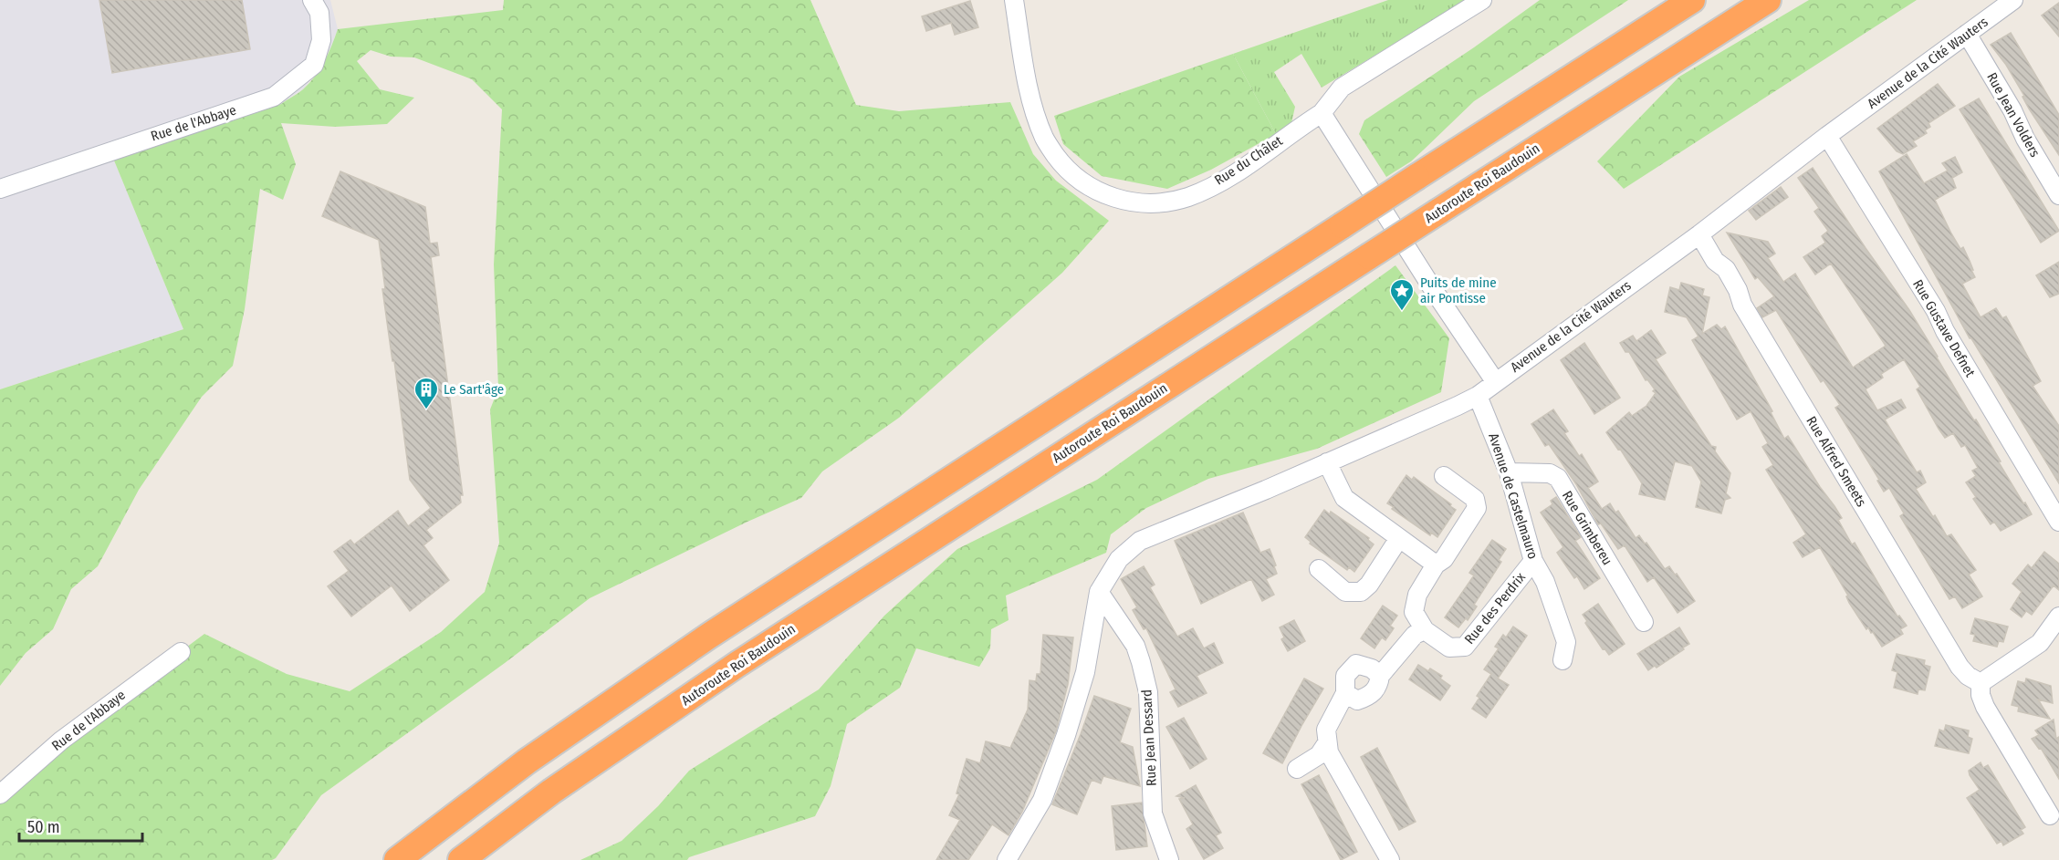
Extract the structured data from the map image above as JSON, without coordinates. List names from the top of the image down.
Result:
{
  "streets": {
    "highway": ["Autoroute Roi Baudouin"],
    "street": [
      "Avenue de la Cité Wauters",
      "Rue Jean Volders",
      "Rue de l'Abbaye",
      "Rue du Châlet",
      "Rue Gustave Defnet",
      "Rue Alfred Smeets",
      "Avenue de Castelmauro",
      "Rue Grimbereu",
      "Rue des Perdrix",
      "Rue Jean Dessard"
    ]
  },
  "crossings": [
    ["Avenue de la Cité Wauters", "Rue Jean Volders"],
    ["Avenue de la Cité Wauters", "Rue Gustave Defnet"],
    ["Avenue de la Cité Wauters", "Rue Alfred Smeets"],
    ["Avenue de la Cité Wauters", "Avenue de Castelmauro"],
    ["Avenue de la Cité Wauters", "Rue Jean Dessard"],
    ["Avenue de Castelmauro", "Rue Grimbereu"],
    ["Avenue de Castelmauro", "Rue des Perdrix"]
  ],
  "places": {
    "place": ["Puits de mine air Pontisse"],
    "building": ["Le Sart'âge"]
  },
  "scale_bar": "50 m"
}
